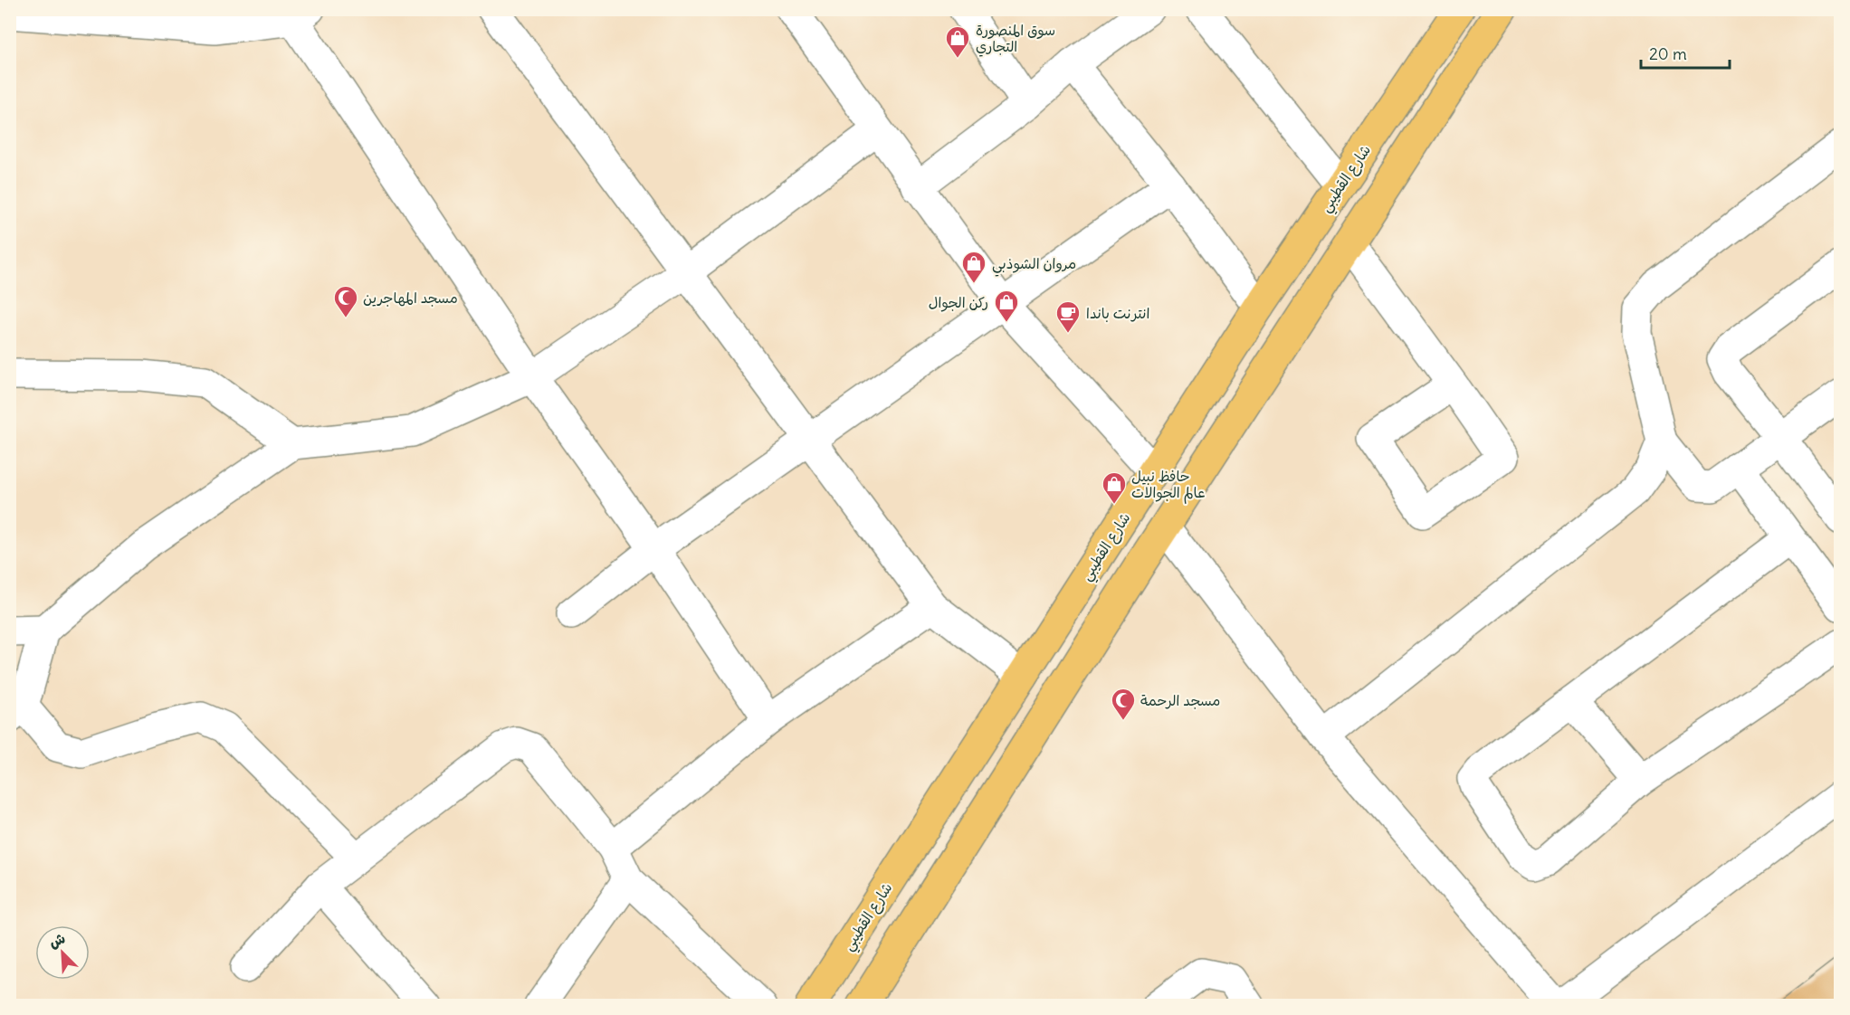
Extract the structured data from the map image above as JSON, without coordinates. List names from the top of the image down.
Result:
{
  "streets": {
    "main road": ["شارع القطيبي"]
  },
  "places": {
    "shop": [
      "سوق المنصورة التجاري",
      "مروان الشوذبي",
      "ركن الجوال",
      "حافظ نبيل عالم الجوالات"
    ],
    "mosque": ["مسجد المهاجرين", "مسجد الرحمة"],
    "cafe": ["انترنت باندا"]
  },
  "scale_bar": "20 m",
  "north": "top left"
}
